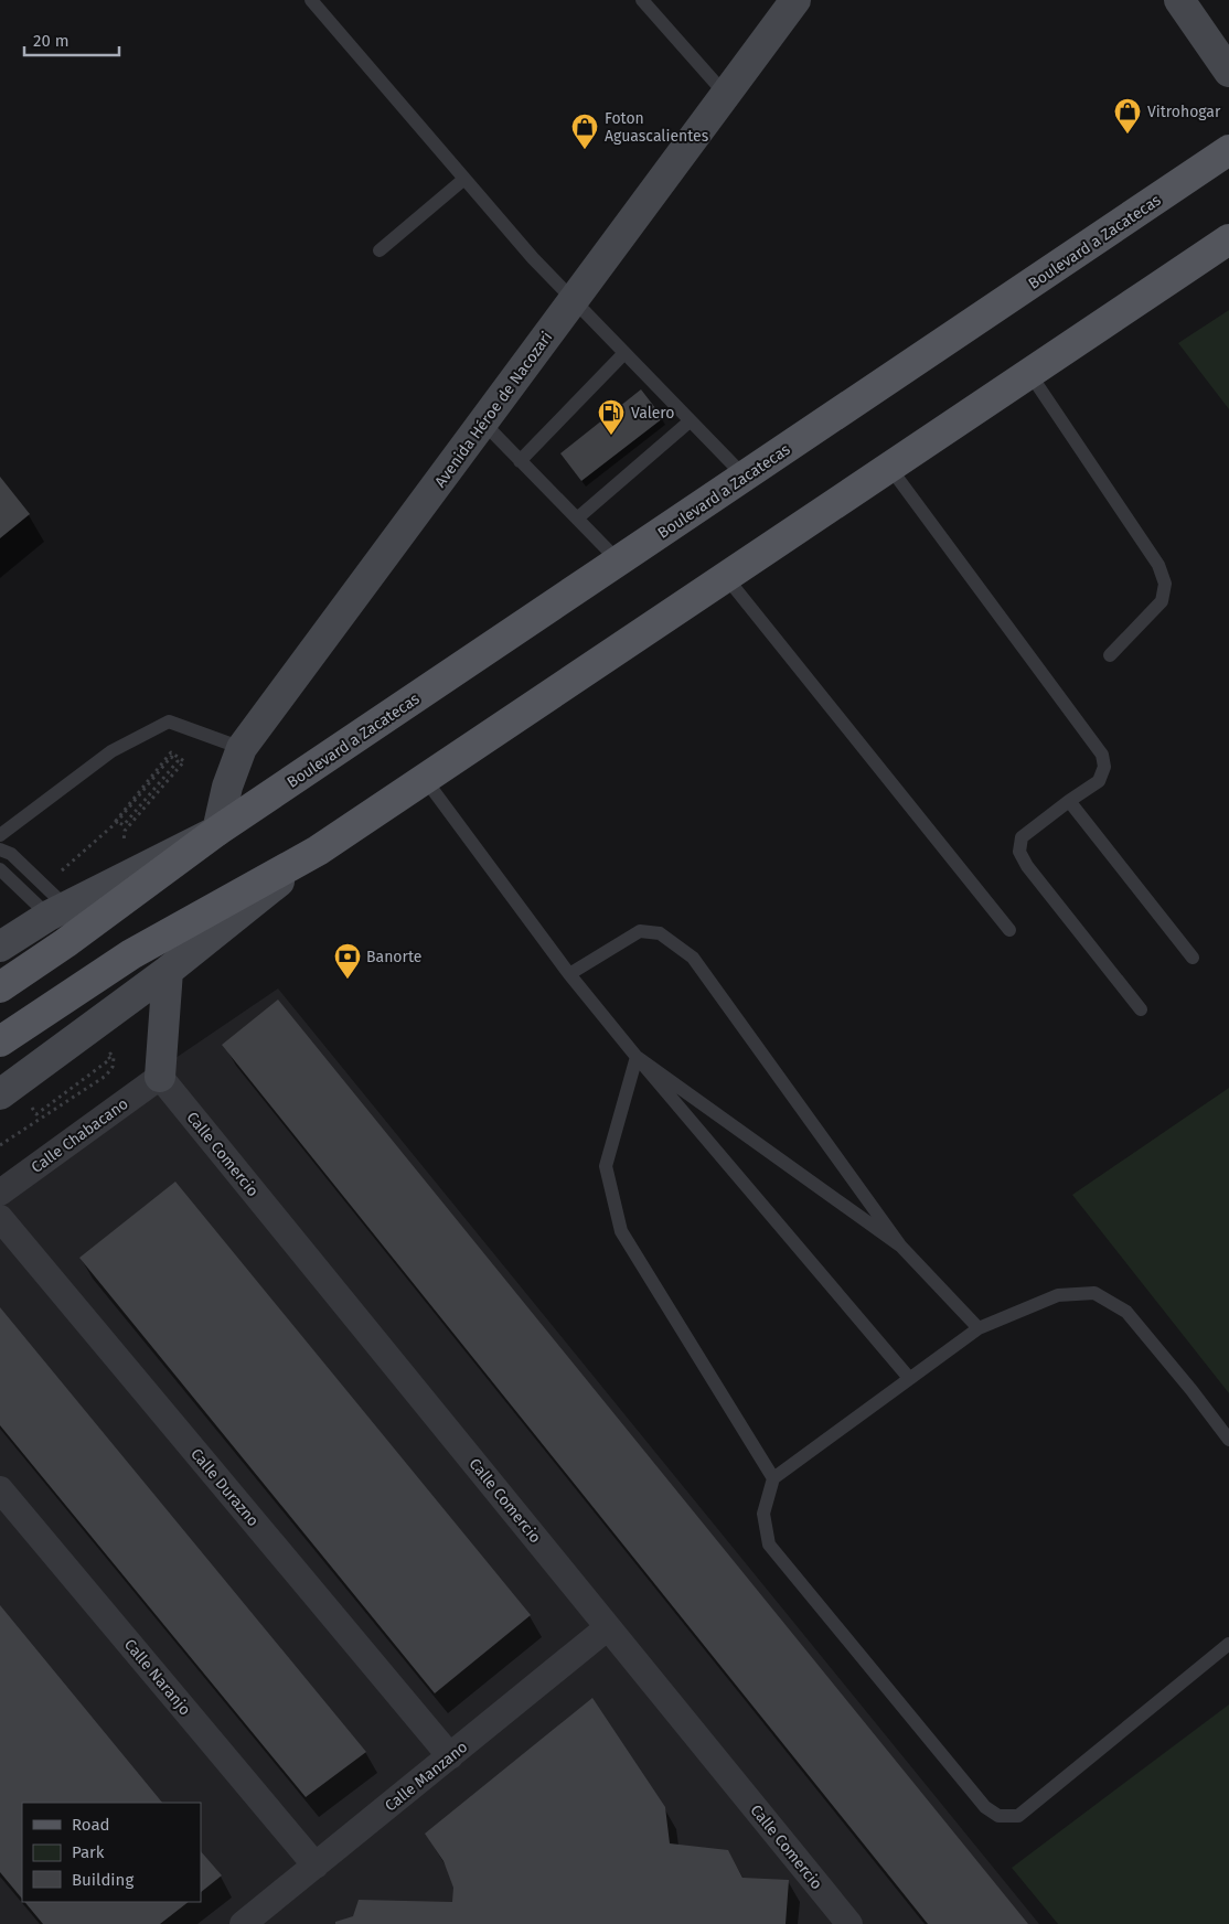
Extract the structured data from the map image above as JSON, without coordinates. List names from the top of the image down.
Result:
{
  "streets": {
    "main road": ["Boulevard a Zacatecas", "Avenida Héroe de Nacozari"],
    "street": [
      "Calle Chabacano",
      "Calle Comercio",
      "Calle Durazno",
      "Calle Naranjo",
      "Calle Manzano"
    ]
  },
  "crossings": [
    ["Boulevard a Zacatecas", "Avenida Héroe de Nacozari"],
    ["Calle Chabacano", "Calle Comercio"],
    ["Calle Comercio", "Calle Manzano"],
    ["Calle Durazno", "Calle Manzano"],
    ["Calle Naranjo", "Calle Manzano"]
  ],
  "places": {
    "shop": ["Vitrohogar", "Foton Aguascalientes"],
    "fuel station": ["Valero"],
    "bank": ["Banorte"]
  },
  "legend": ["Road", "Park", "Building"],
  "scale_bar": "20 m"
}
